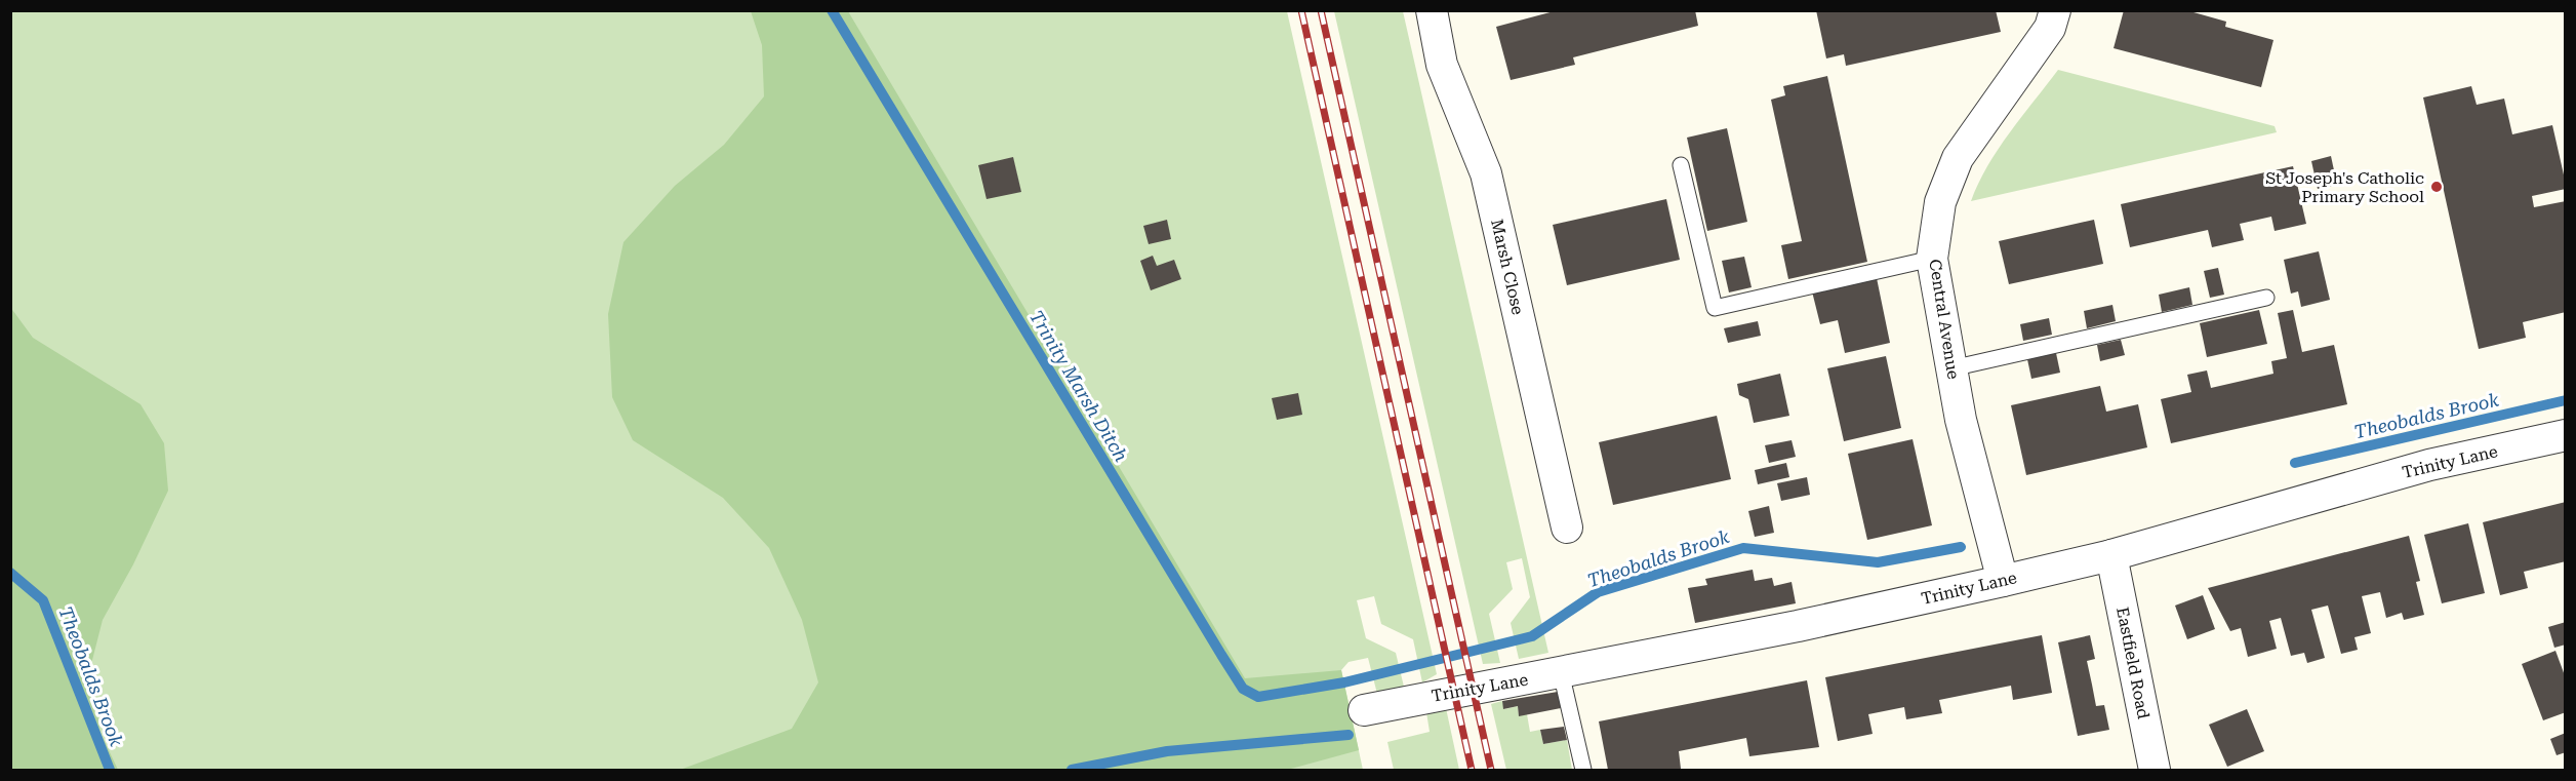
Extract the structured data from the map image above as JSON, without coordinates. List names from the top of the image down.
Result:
{
  "streets": {
    "street": [
      "Marsh Close",
      "Central Avenue",
      "Trinity Lane",
      "Eastfield Road"
    ]
  },
  "crossings": [
    ["Central Avenue", "Trinity Lane"],
    ["Trinity Lane", "Eastfield Road"]
  ],
  "water": ["Trinity Marsh Ditch", "Theobalds Brook"],
  "places": ["St Joseph's Catholic Primary School"]
}
